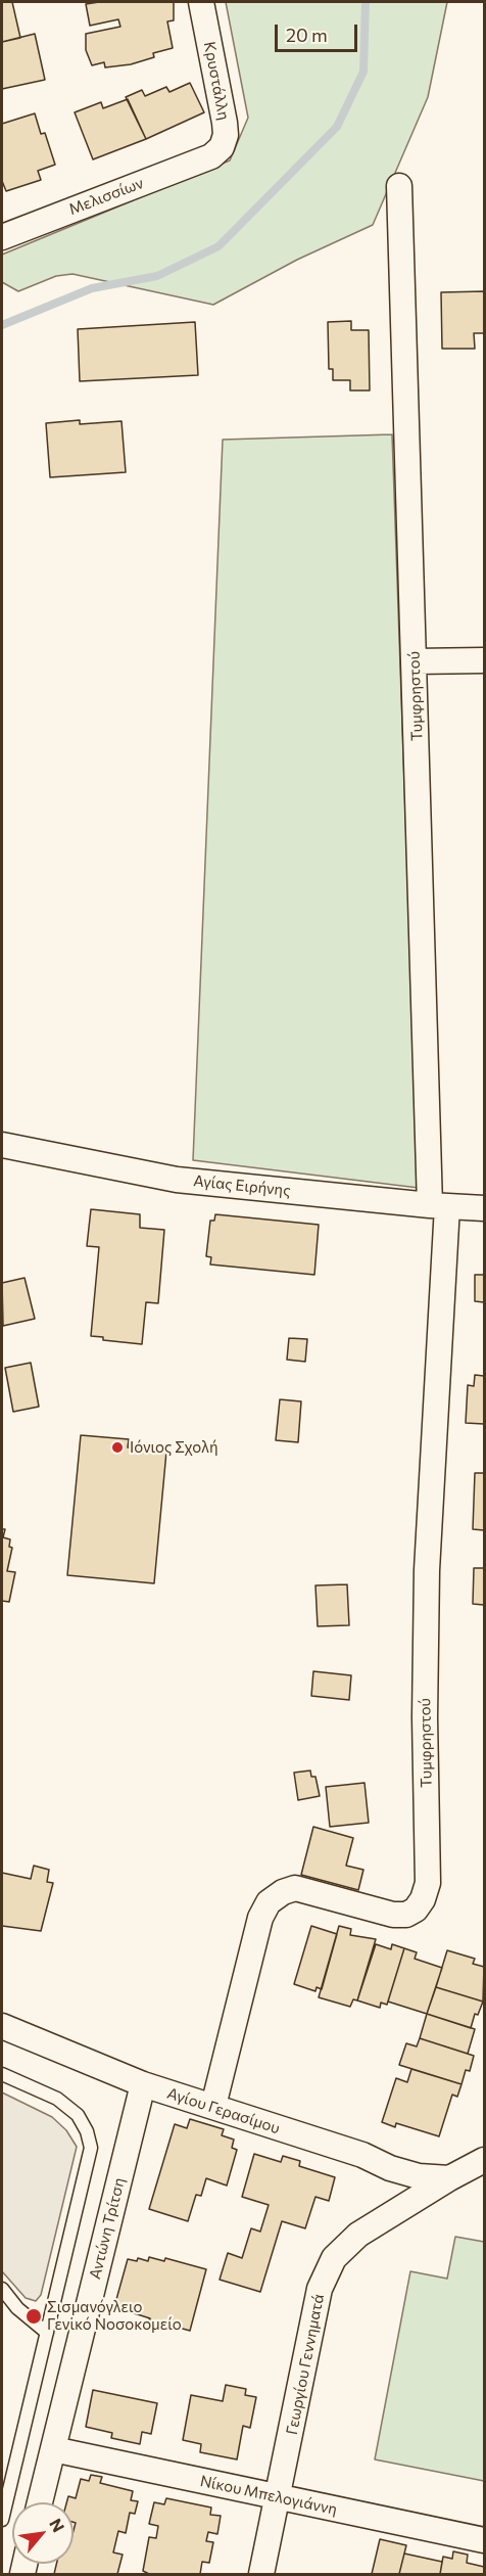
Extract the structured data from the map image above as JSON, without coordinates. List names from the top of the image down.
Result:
{
  "streets": {
    "street": [
      "Κρυστάλλη",
      "Μελισσίων",
      "Τυμφρηστού",
      "Αγίας Ειρήνης",
      "Αγίου Γερασίμου",
      "Αντώνη Τρίτση",
      "Γεωργίου Γεννηματά",
      "Νίκου Μπελογιάννη"
    ]
  },
  "crossings": [
    ["Κρυστάλλη", "Μελισσίων"],
    ["Τυμφρηστού", "Αγίας Ειρήνης"],
    ["Τυμφρηστού", "Αγίου Γερασίμου"],
    ["Αγίου Γερασίμου", "Αντώνη Τρίτση"],
    ["Αγίου Γερασίμου", "Γεωργίου Γεννηματά"],
    ["Αντώνη Τρίτση", "Νίκου Μπελογιάννη"],
    ["Γεωργίου Γεννηματά", "Νίκου Μπελογιάννη"]
  ],
  "places": ["Ιόνιος Σχολή", "Σισμανόγλειο Γενικό Νοσοκομείο"],
  "scale_bar": "20 m",
  "north": "top right"
}
